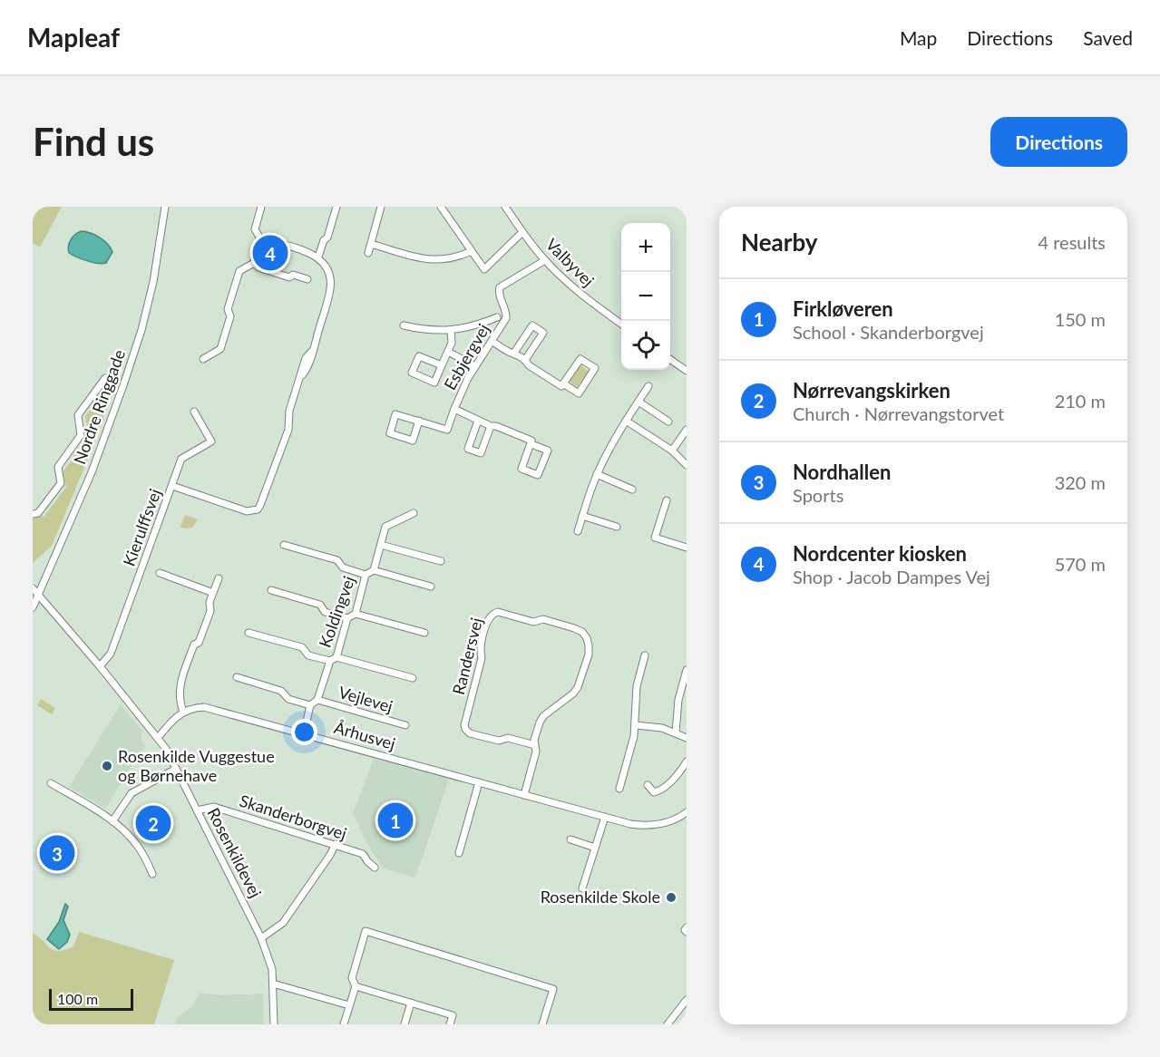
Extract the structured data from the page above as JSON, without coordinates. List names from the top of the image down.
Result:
{
  "streets": {
    "street": [
      "Valbyvej",
      "Esbjergvej",
      "Nordre Ringgade",
      "Kierulffsvej",
      "Koldingvej",
      "Randersvej",
      "Vejlevej",
      "Århusvej",
      "Skanderborgvej",
      "Rosenkildevej"
    ]
  },
  "crossings": [
    ["Valbyvej", "Esbjergvej"],
    ["Nordre Ringgade", "Rosenkildevej"],
    ["Kierulffsvej", "Rosenkildevej"],
    ["Koldingvej", "Vejlevej"],
    ["Randersvej", "Århusvej"],
    ["Skanderborgvej", "Rosenkildevej"]
  ],
  "places": ["Rosenkilde Vuggestue og Børnehave", "Rosenkilde Skole"],
  "scale_bar": "100 m",
  "page": {
    "header": "Mapleaf",
    "nav": ["Map", "Directions", "Saved"],
    "buttons": "Directions",
    "title": "Find us",
    "heading": ["Nearby", "4 results"],
    "map_buttons": ["+", "−"],
    "pins": [
      "4",
      "1",
      "2",
      "3"
    ],
    "list": [
      {
        "mark": "1",
        "name": "Firkløveren",
        "note": "School · Skanderborgvej",
        "value": "150 m"
      },
      {
        "mark": "2",
        "name": "Nørrevangskirken",
        "note": "Church · Nørrevangstorvet",
        "value": "210 m"
      },
      {
        "mark": "3",
        "name": "Nordhallen",
        "note": "Sports",
        "value": "320 m"
      },
      {
        "mark": "4",
        "name": "Nordcenter kiosken",
        "note": "Shop · Jacob Dampes Vej",
        "value": "570 m"
      }
    ],
    "scale": "100 m"
  }
}
